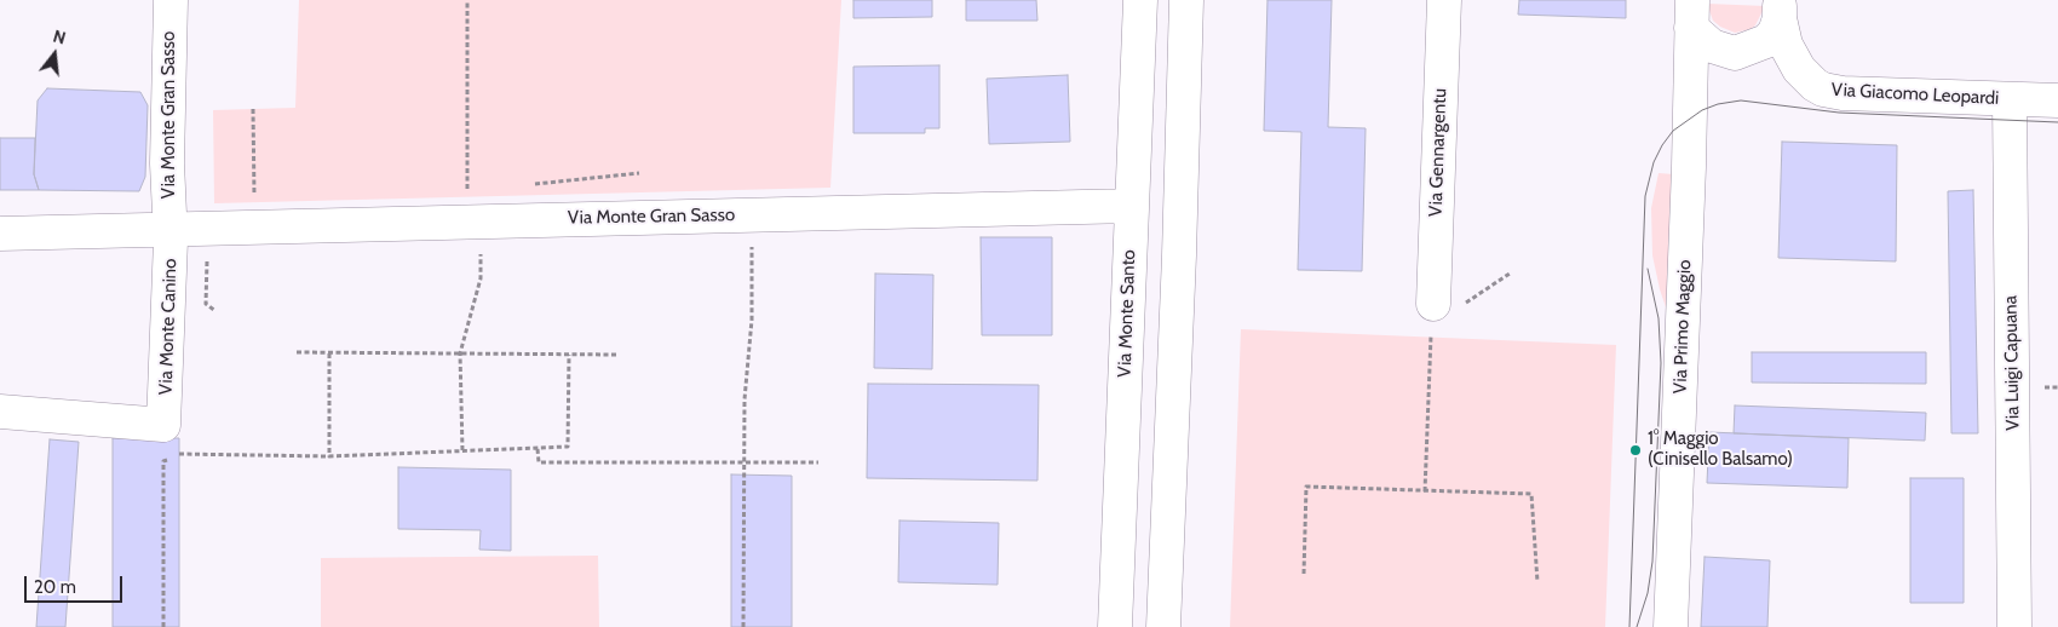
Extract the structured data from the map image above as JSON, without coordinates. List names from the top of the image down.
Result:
{
  "streets": {
    "street": [
      "Via Giacomo Leopardi",
      "Via Monte Gran Sasso",
      "Via Gennargentu",
      "Via Monte Santo",
      "Via Monte Canino",
      "Via Primo Maggio",
      "Via Luigi Capuana"
    ]
  },
  "crossings": [
    ["Via Giacomo Leopardi", "Via Primo Maggio"],
    ["Via Giacomo Leopardi", "Via Luigi Capuana"],
    ["Via Monte Gran Sasso", "Via Monte Santo"],
    ["Via Monte Gran Sasso", "Via Monte Canino"]
  ],
  "places": ["1° Maggio (Cinisello Balsamo)"],
  "scale_bar": "20 m",
  "north": "top"
}
